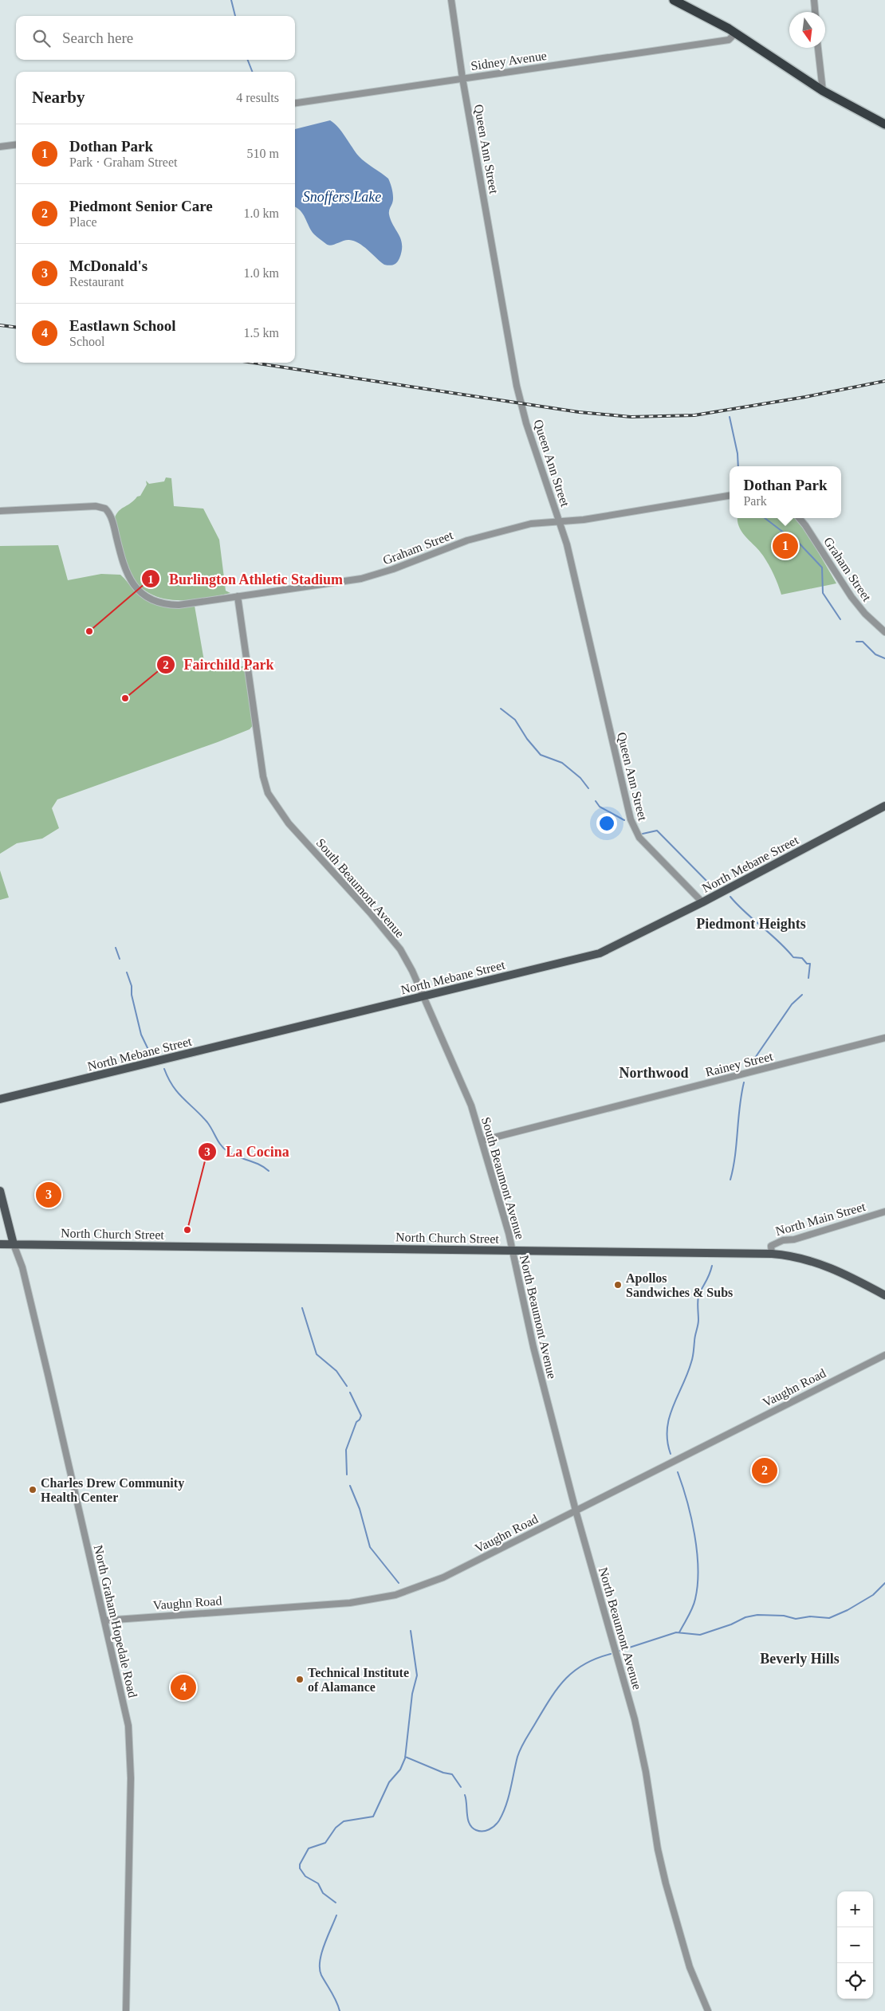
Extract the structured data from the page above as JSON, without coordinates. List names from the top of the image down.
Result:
{
  "streets": {
    "main road": ["North Mebane Street", "North Church Street"],
    "street": [
      "Sidney Avenue",
      "Queen Ann Street",
      "Graham Street",
      "South Beaumont Avenue",
      "Rainey Street",
      "North Main Street",
      "North Beaumont Avenue",
      "Vaughn Road",
      "North Graham Hopedale Road"
    ]
  },
  "crossings": [
    ["Sidney Avenue", "Queen Ann Street"],
    ["Queen Ann Street", "Graham Street"],
    ["Queen Ann Street", "North Mebane Street"],
    ["Graham Street", "South Beaumont Avenue"],
    ["North Mebane Street", "South Beaumont Avenue"],
    ["South Beaumont Avenue", "Rainey Street"],
    ["South Beaumont Avenue", "North Church Street"],
    ["South Beaumont Avenue", "North Beaumont Avenue"],
    ["North Main Street", "North Church Street"],
    ["North Church Street", "North Beaumont Avenue"],
    ["North Church Street", "North Graham Hopedale Road"],
    ["North Beaumont Avenue", "Vaughn Road"],
    ["Vaughn Road", "North Graham Hopedale Road"]
  ],
  "districts": ["Piedmont Heights", "Northwood", "Beverly Hills"],
  "water": ["Snoffers Lake"],
  "places": [
    "Burlington Athletic Stadium",
    "Fairchild Park",
    "La Cocina",
    "Apollos Sandwiches & Subs",
    "Charles Drew Community Health Center",
    "Technical Institute of Alamance"
  ],
  "north": "bottom",
  "page": {
    "search": "Search here",
    "heading": ["Nearby", "4 results"],
    "list": [
      {
        "mark": "1",
        "name": "Dothan Park",
        "note": "Park · Graham Street",
        "value": "510 m"
      },
      {
        "mark": "2",
        "name": "Piedmont Senior Care",
        "note": "Place",
        "value": "1.0 km"
      },
      {
        "mark": "3",
        "name": "McDonald's",
        "note": "Restaurant",
        "value": "1.0 km"
      },
      {
        "mark": "4",
        "name": "Eastlawn School",
        "note": "School",
        "value": "1.5 km"
      }
    ],
    "popup": ["Dothan Park", "Park"],
    "pins": [
      "1",
      "3",
      "2",
      "4"
    ],
    "map_buttons": ["+", "−"]
  }
}
